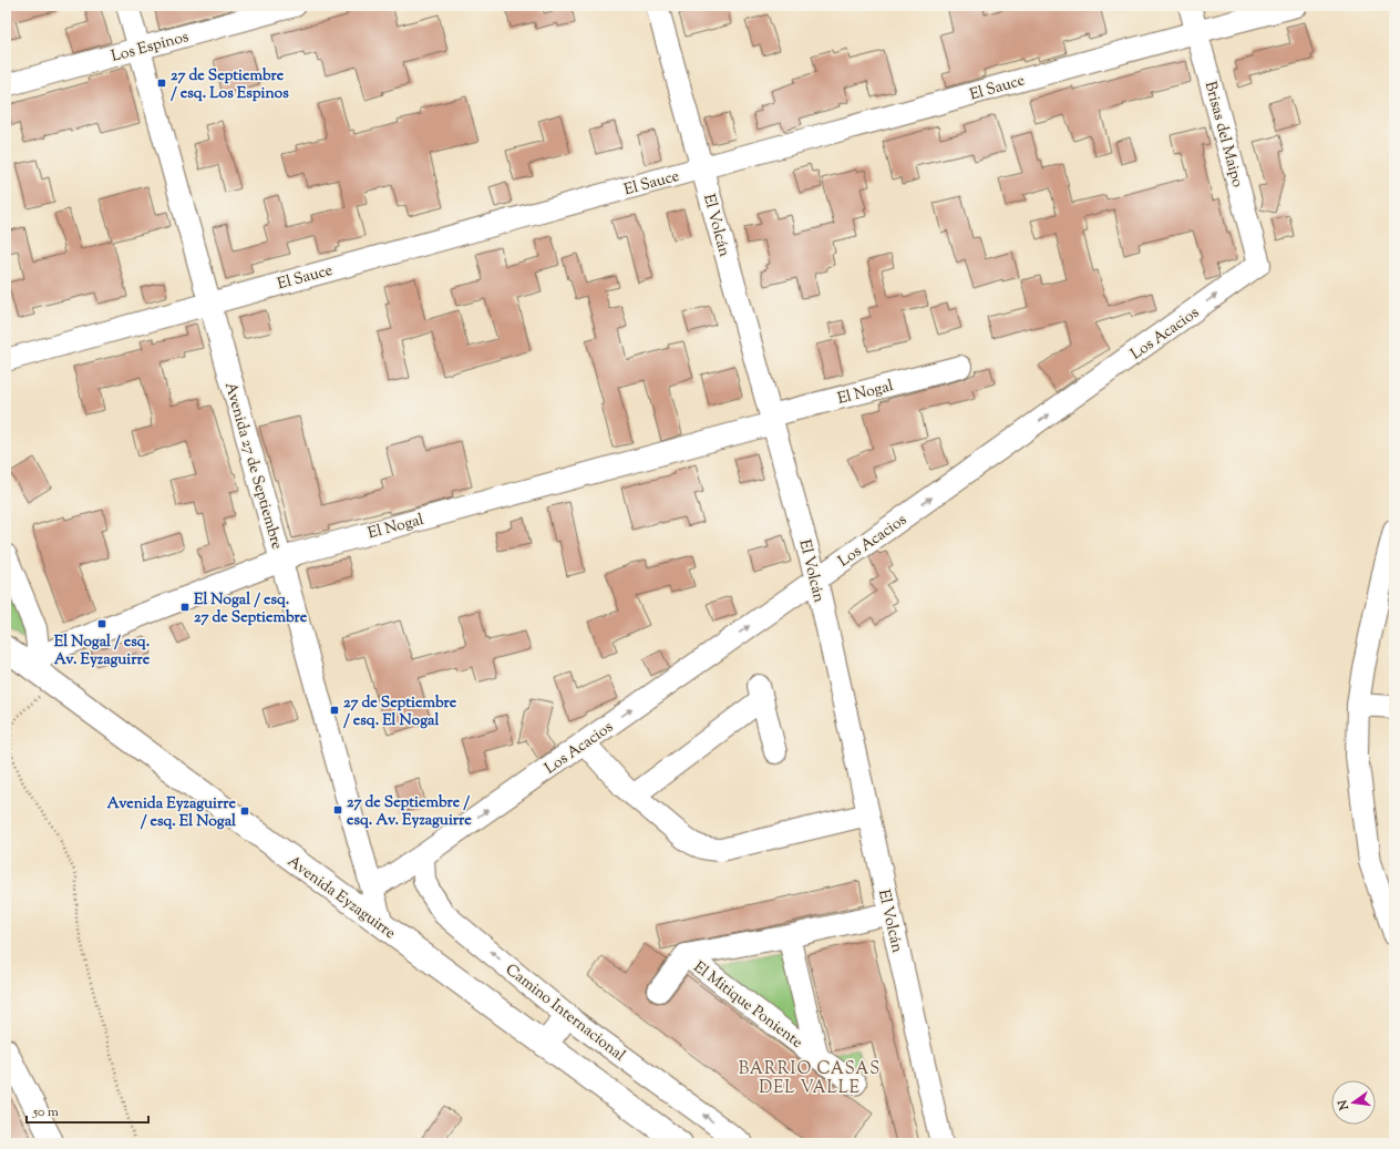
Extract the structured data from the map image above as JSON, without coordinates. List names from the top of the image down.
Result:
{
  "streets": {
    "main road": ["Avenida Eyzaguirre"],
    "street": [
      "Los Espinos",
      "El Sauce",
      "Brisas del Maipo",
      "El Volcán",
      "Los Acacios",
      "El Nogal",
      "Avenida 27 de Septiembre",
      "El Mitique Poniente",
      "Camino Internacional"
    ]
  },
  "crossings": [
    ["Los Espinos", "Avenida 27 de Septiembre"],
    ["El Sauce", "Brisas del Maipo"],
    ["El Sauce", "El Volcán"],
    ["El Sauce", "Avenida 27 de Septiembre"],
    ["Brisas del Maipo", "Los Acacios"],
    ["El Volcán", "Los Acacios"],
    ["El Volcán", "El Nogal"],
    ["Los Acacios", "Avenida 27 de Septiembre"],
    ["Los Acacios", "Camino Internacional"],
    ["El Nogal", "Avenida 27 de Septiembre"],
    ["El Nogal", "Avenida Eyzaguirre"],
    ["Avenida 27 de Septiembre", "Avenida Eyzaguirre"]
  ],
  "one_way": ["Los Acacios", "Camino Internacional"],
  "districts": ["BARRIO CASAS DEL VALLE"],
  "places": {
    "transit": [
      "27 de Septiembre / esq. Los Espinos",
      "El Nogal / esq. 27 de Septiembre",
      "El Nogal / esq. Av. Eyzaguirre",
      "27 de Septiembre / esq. El Nogal",
      "27 de Septiembre / esq. Av. Eyzaguirre",
      "Avenida Eyzaguirre / esq. El Nogal"
    ]
  },
  "scale_bar": "50 m",
  "north": "left"
}
